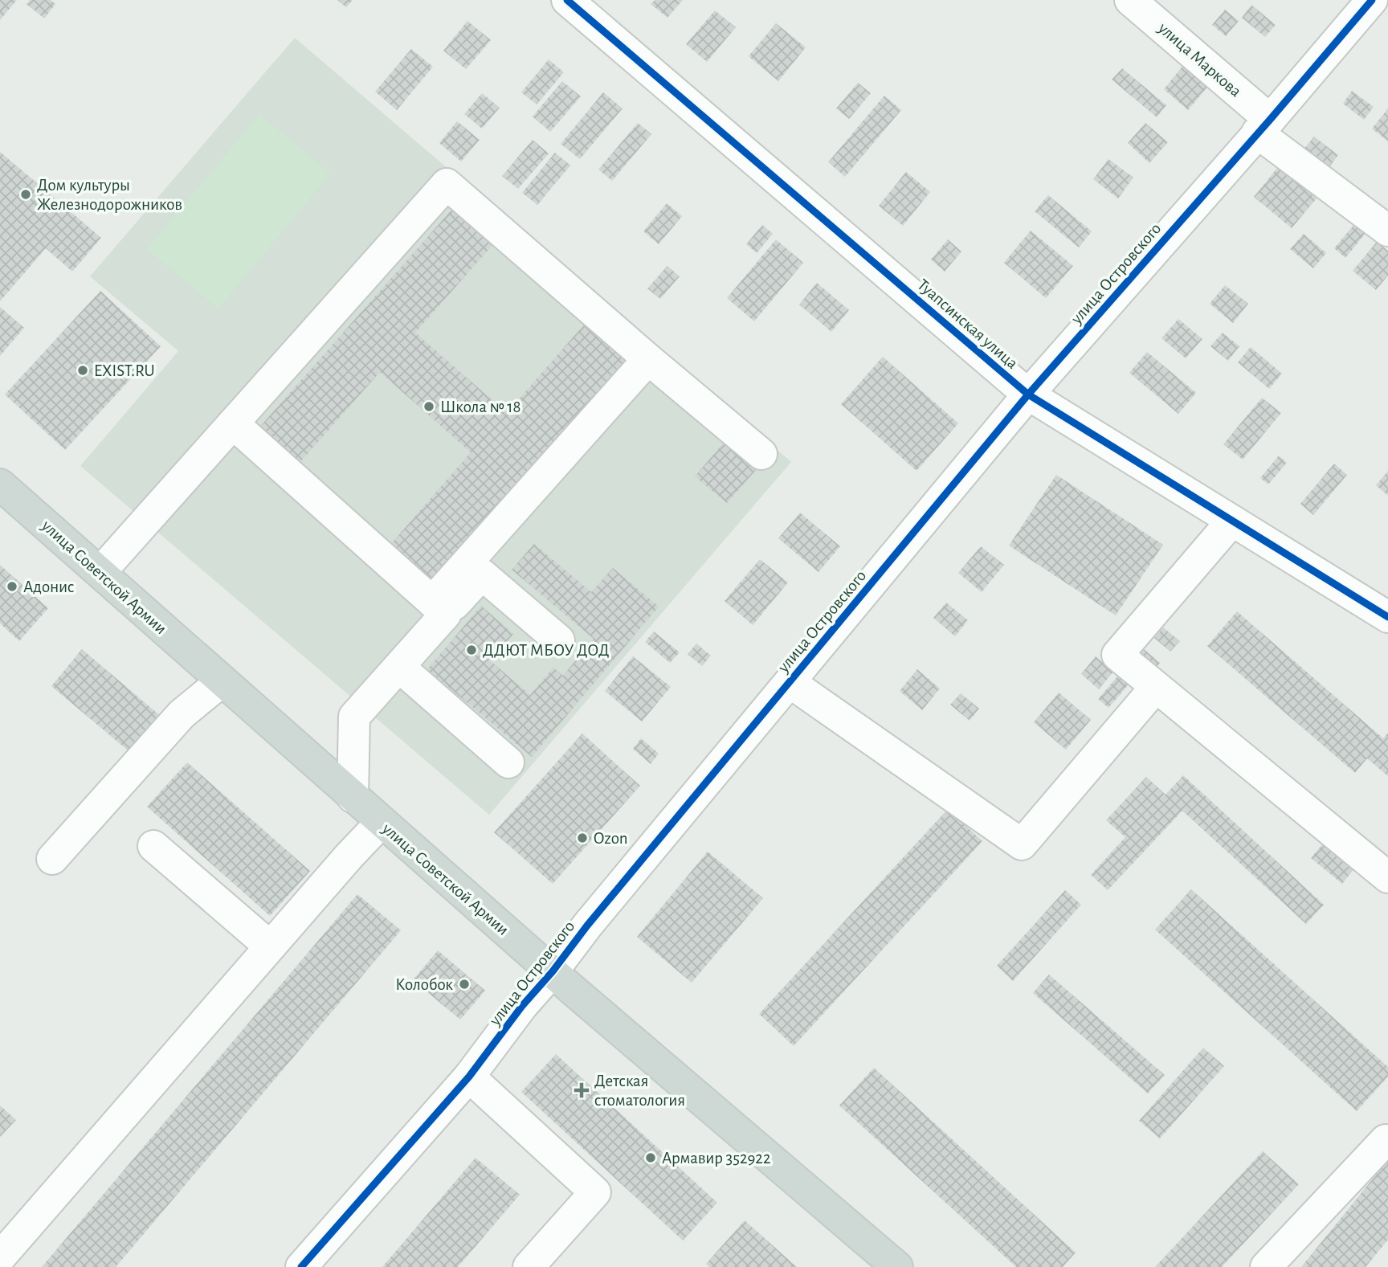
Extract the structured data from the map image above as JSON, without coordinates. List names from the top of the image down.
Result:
{
  "streets": {
    "main road": ["улица Советской Армии"],
    "street": ["улица Маркова", "улица Островского", "Туапсинская улица"]
  },
  "crossings": [
    ["улица Маркова", "улица Островского"],
    ["улица Островского", "Туапсинская улица"],
    ["улица Островского", "улица Советской Армии"]
  ],
  "places": {
    "other": [
      "Дом культуры Железнодорожников",
      "EXIST.RU",
      "Школа № 18",
      "Адонис",
      "ДДЮТ МБОУ ДОД",
      "Ozon",
      "Колобок",
      "Армавир 352922"
    ],
    "health": ["Детская стоматология"]
  }
}
